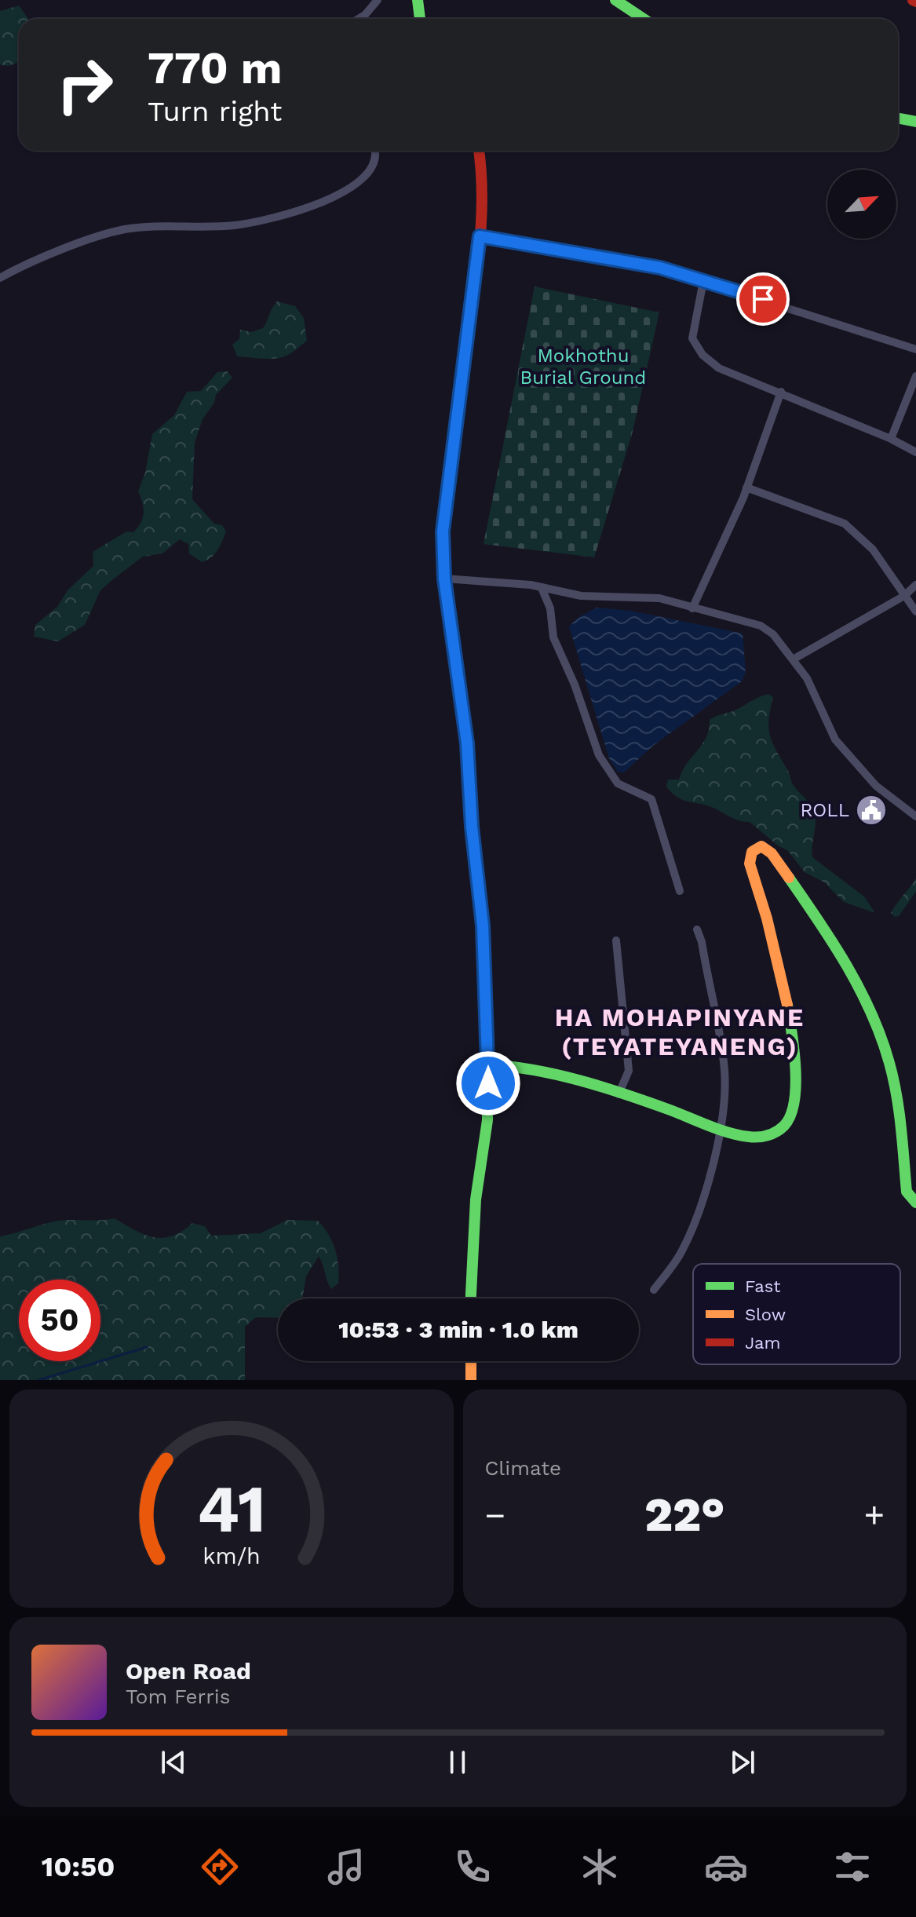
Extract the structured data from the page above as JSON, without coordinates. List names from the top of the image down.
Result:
{
  "districts": ["HA MOHAPINYANE (TEYATEYANENG)"],
  "parks": ["Mokhothu Burial Ground"],
  "places": {
    "public building": ["ROLL"]
  },
  "legend": ["Fast", "Slow", "Jam"],
  "north": "top right",
  "page": {
    "turn": ["770 m", "Turn right"],
    "limit": "50",
    "trip": "10:53 · 3 min · 1.0 km",
    "tile": "Climate",
    "heat": ["−", "22°", "+"],
    "song": ["Open Road", "Tom Ferris"],
    "tabs": "10:50",
    "gauge": ["41", "km/h"]
  }
}
